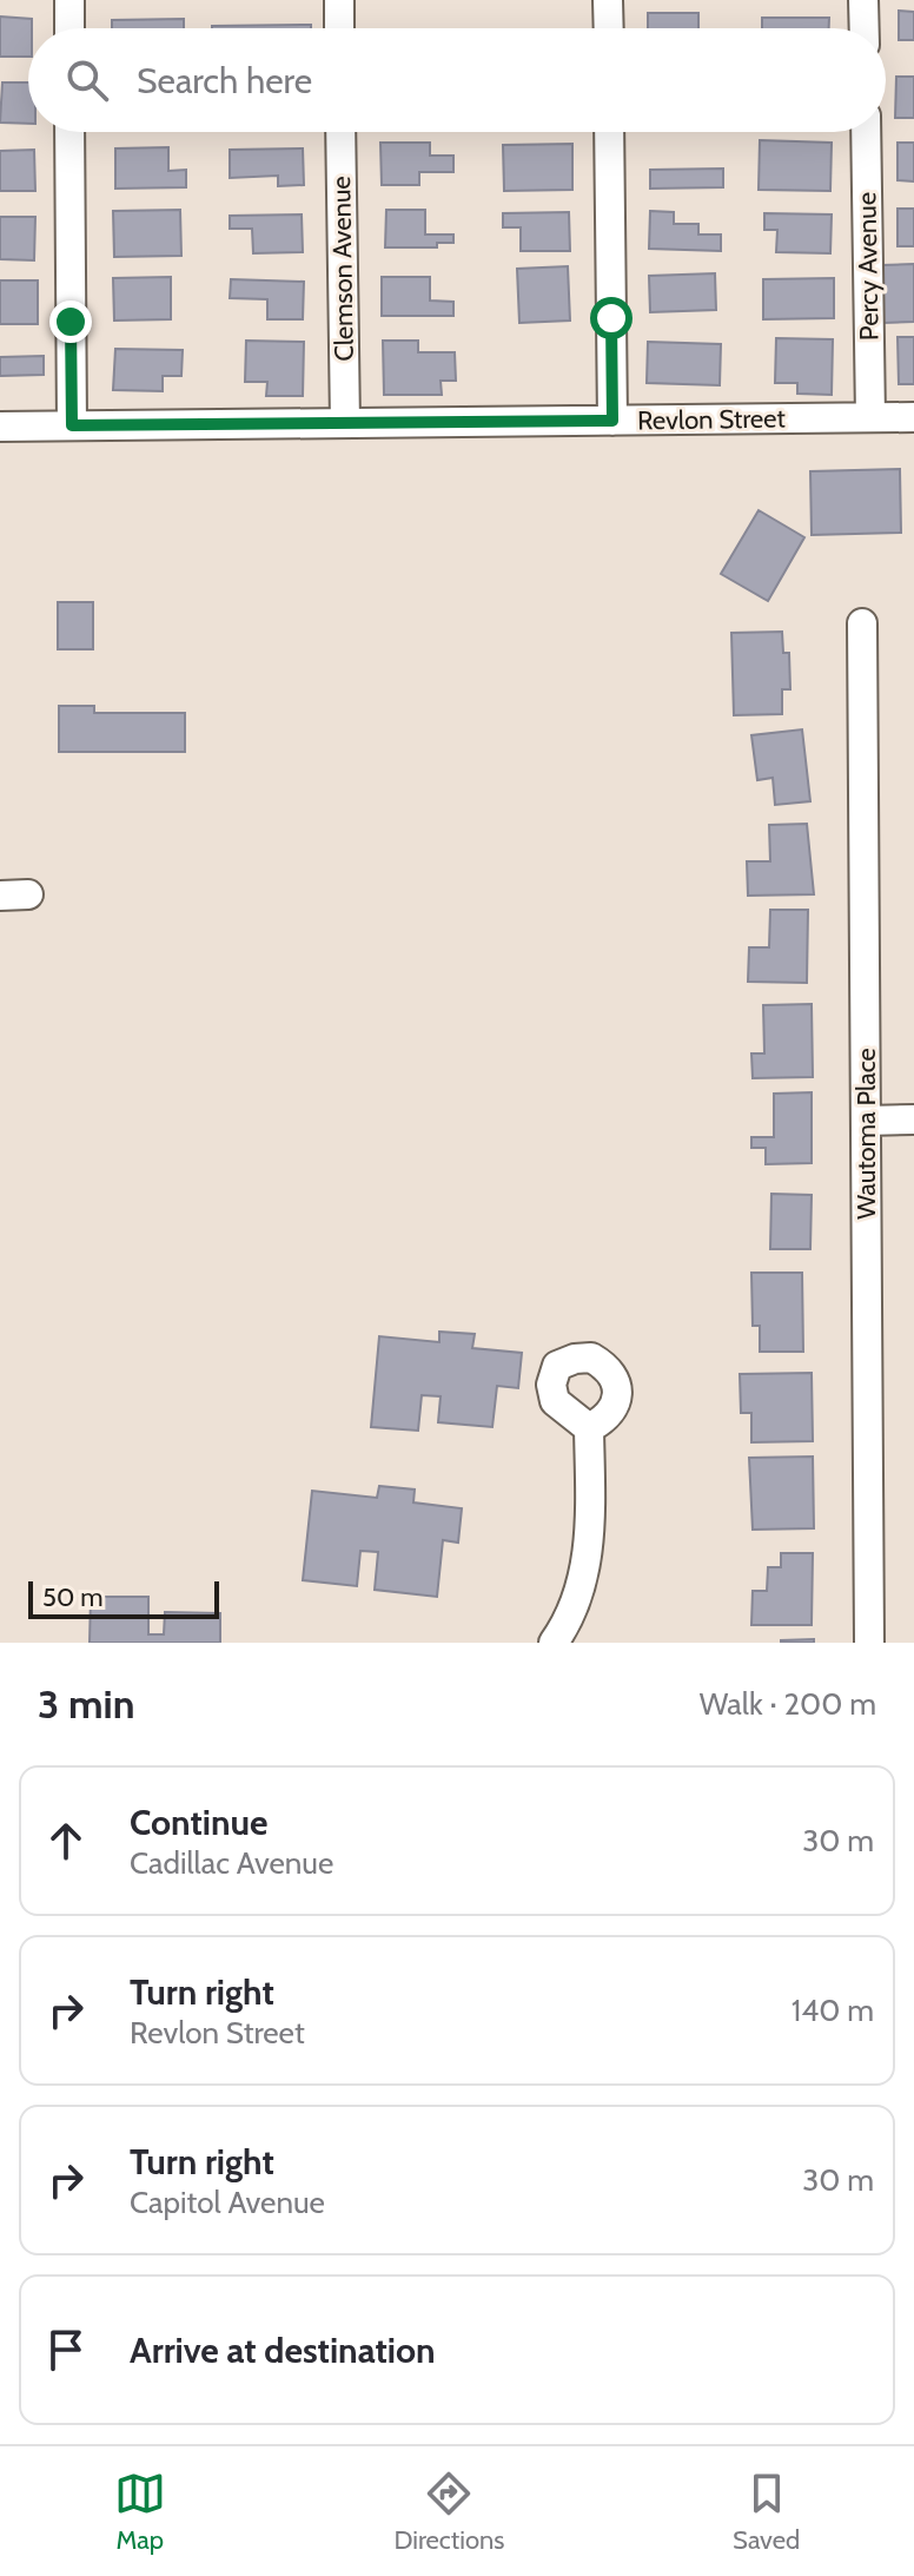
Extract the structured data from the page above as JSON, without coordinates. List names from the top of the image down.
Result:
{
  "streets": {
    "street": [
      "Percy Avenue",
      "Clemson Avenue",
      "Revlon Street",
      "Wautoma Place"
    ]
  },
  "crossings": [
    ["Percy Avenue", "Revlon Street"],
    ["Clemson Avenue", "Revlon Street"]
  ],
  "scale_bar": "50 m",
  "page": {
    "search": "Search here",
    "scale": "50 m",
    "heading": ["3 min", "Walk · 200 m"],
    "list": [
      ["Continue", "Cadillac Avenue", "30 m"],
      ["Turn right", "Revlon Street", "140 m"],
      ["Turn right", "Capitol Avenue", "30 m"],
      "Arrive at destination"
    ],
    "nav": ["Map", "Directions", "Saved"]
  }
}
